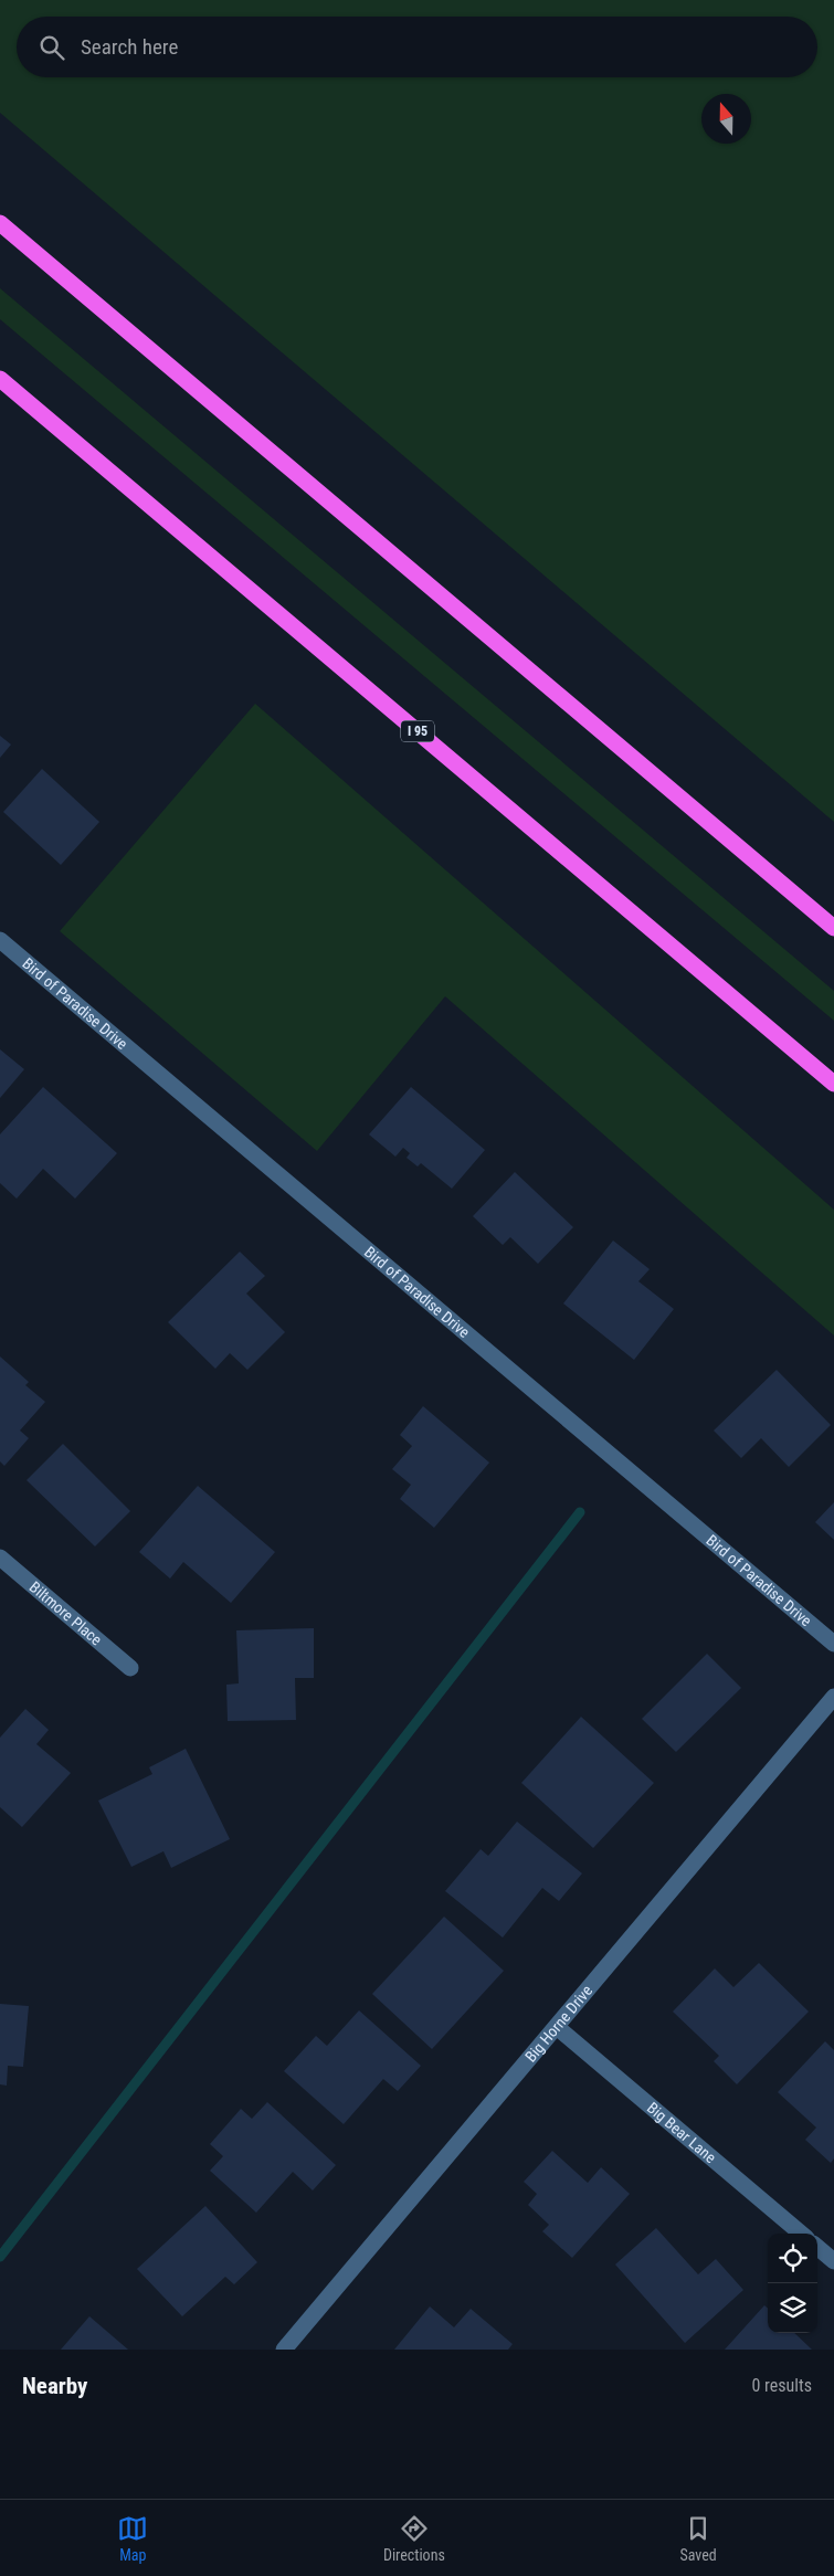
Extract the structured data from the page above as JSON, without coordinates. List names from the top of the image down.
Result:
{
  "streets": {
    "highway": ["I 95"],
    "street": [
      "Bird of Paradise Drive",
      "Biltmore Place",
      "Big Horne Drive",
      "Big Bear Lane"
    ]
  },
  "crossings": [
    ["Big Horne Drive", "Big Bear Lane"]
  ],
  "north": "top",
  "page": {
    "search": "Search here",
    "heading": ["Nearby", "0 results"],
    "nav": ["Map", "Directions", "Saved"]
  }
}
